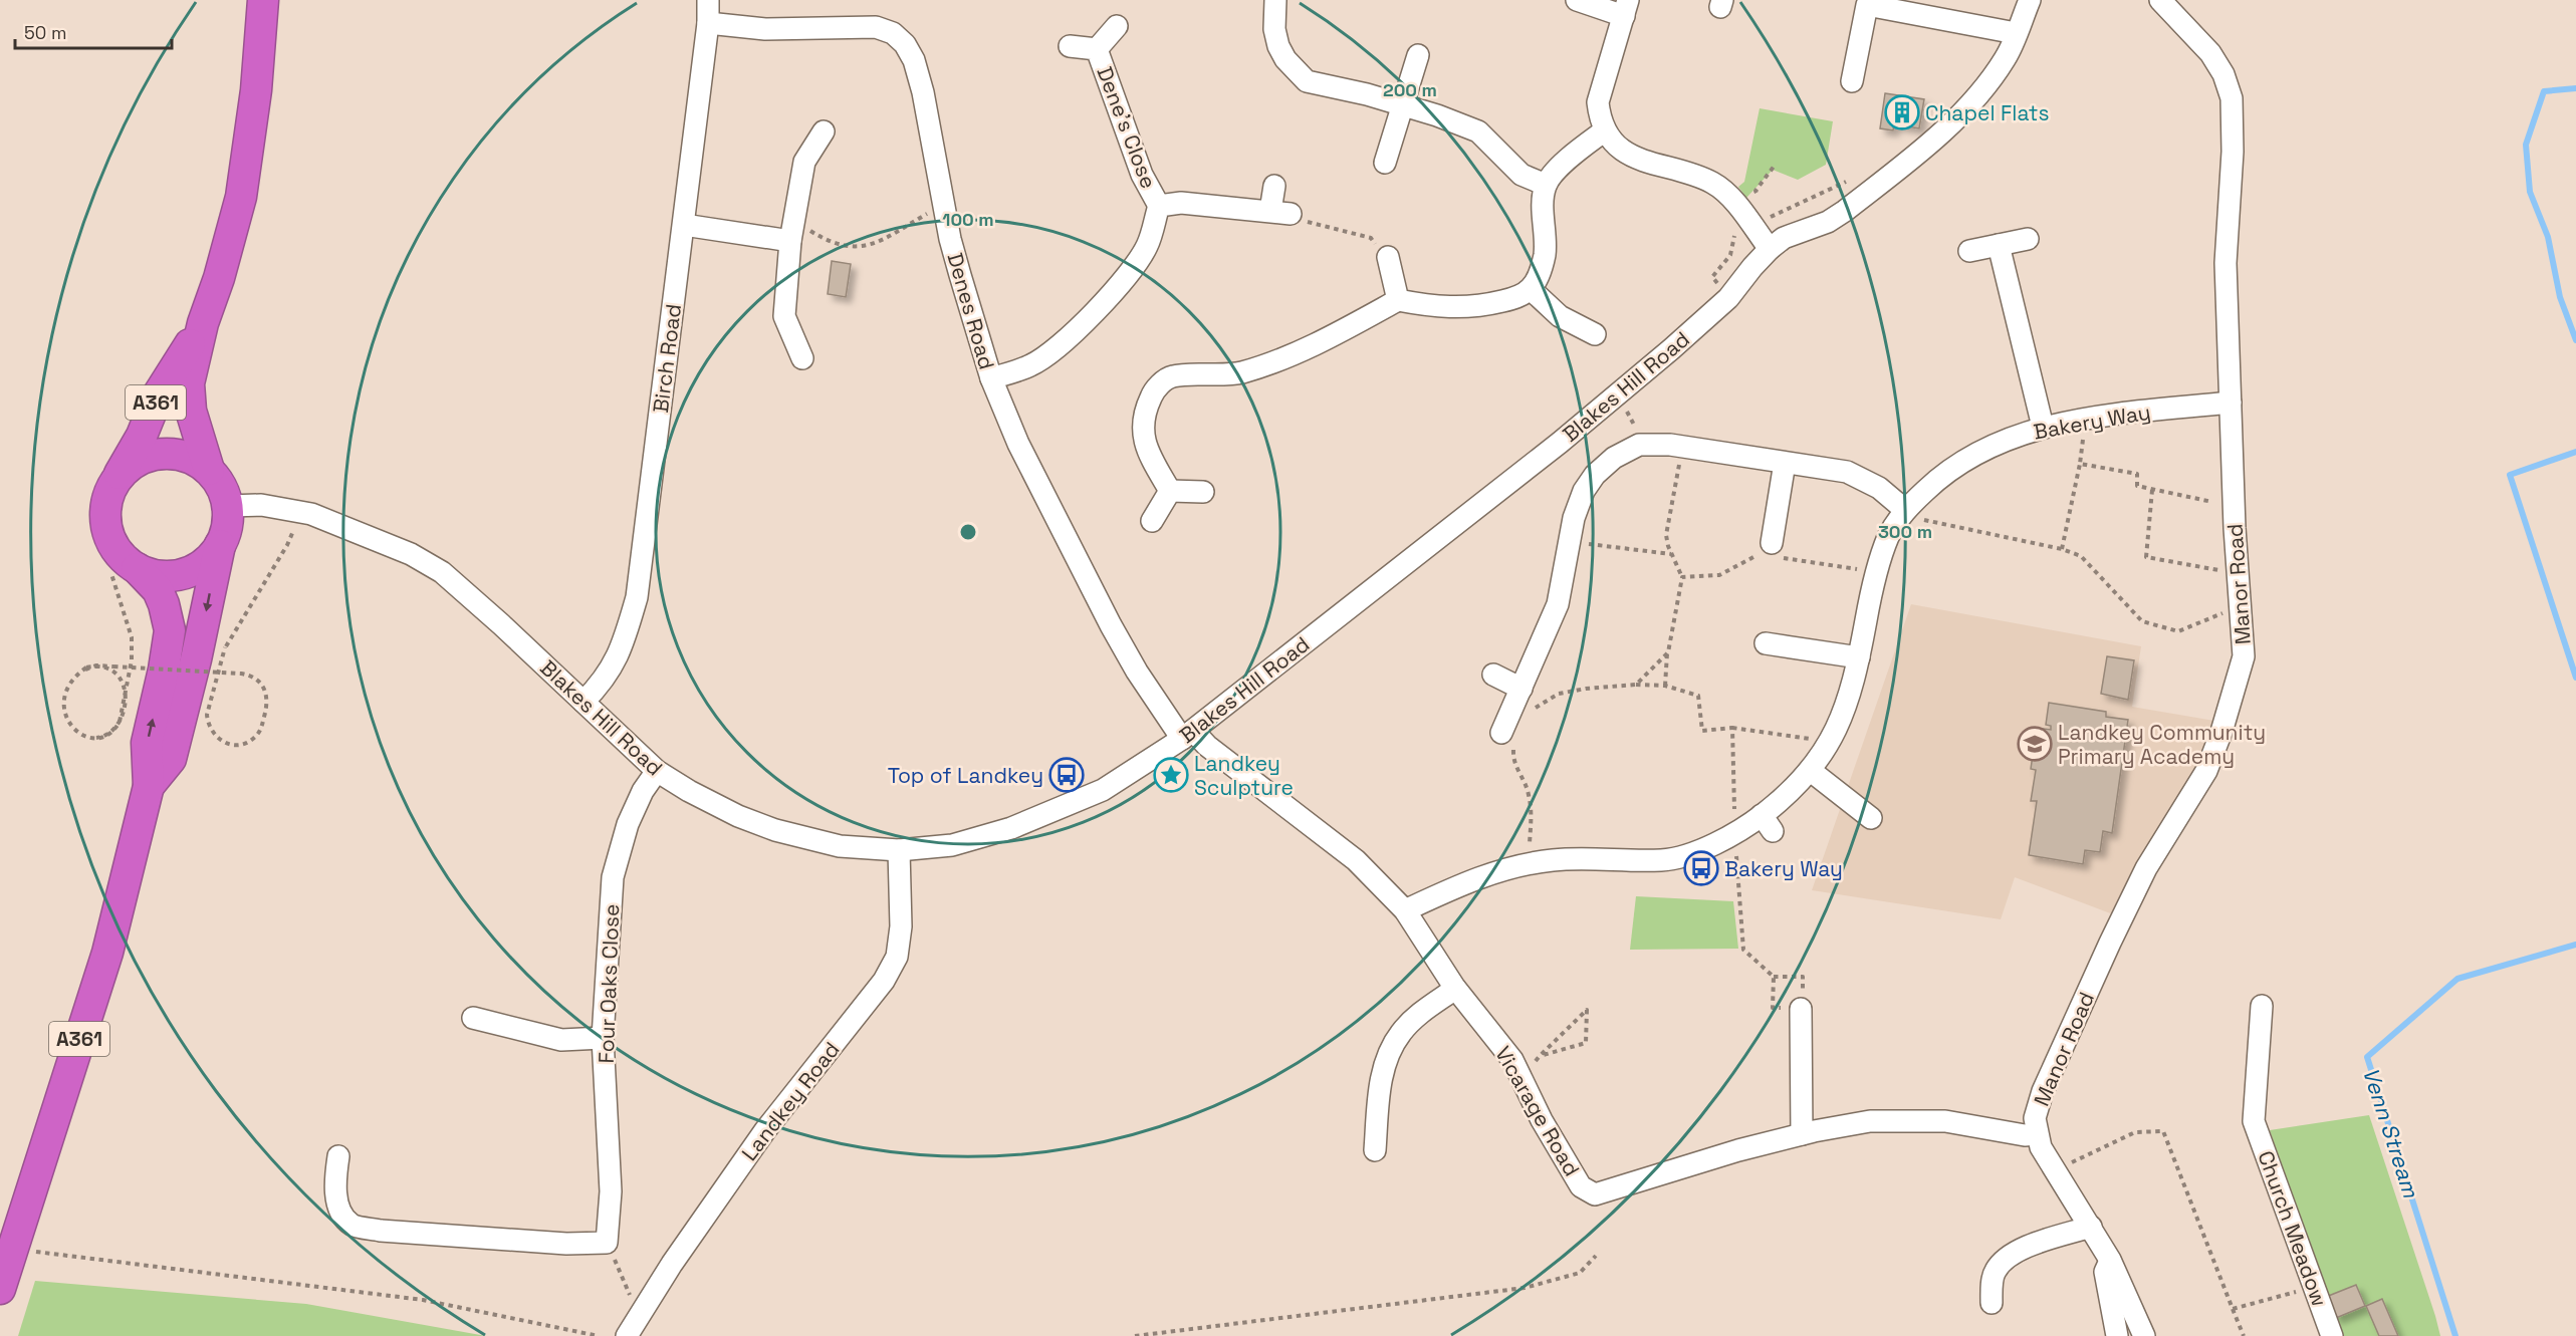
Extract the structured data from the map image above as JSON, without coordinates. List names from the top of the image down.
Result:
{
  "streets": {
    "highway": ["A361"],
    "street": [
      "Dene's Close",
      "Denes Road",
      "Birch Road",
      "Blakes Hill Road",
      "Bakery Way",
      "Manor Road",
      "Four Oaks Close",
      "Landkey Road",
      "Vicarage Road",
      "Church Meadow"
    ]
  },
  "crossings": [
    ["Dene's Close", "Denes Road"],
    ["Denes Road", "Birch Road"],
    ["Denes Road", "Blakes Hill Road"],
    ["Denes Road", "Vicarage Road"],
    ["Birch Road", "Blakes Hill Road"],
    ["Blakes Hill Road", "A361"],
    ["Blakes Hill Road", "Four Oaks Close"],
    ["Blakes Hill Road", "Landkey Road"],
    ["Blakes Hill Road", "Vicarage Road"],
    ["Bakery Way", "Manor Road"],
    ["Bakery Way", "Vicarage Road"],
    ["Manor Road", "Vicarage Road"]
  ],
  "water": ["Venn Stream"],
  "places": {
    "building": ["Chapel Flats"],
    "school or university": ["Landkey Community Primary Academy"],
    "bus stop": ["Top of Landkey", "Bakery Way"],
    "place": ["Landkey Sculpture"]
  },
  "scale_bar": "50 m",
  "rings": ["200 m", "100 m", "300 m"]
}
